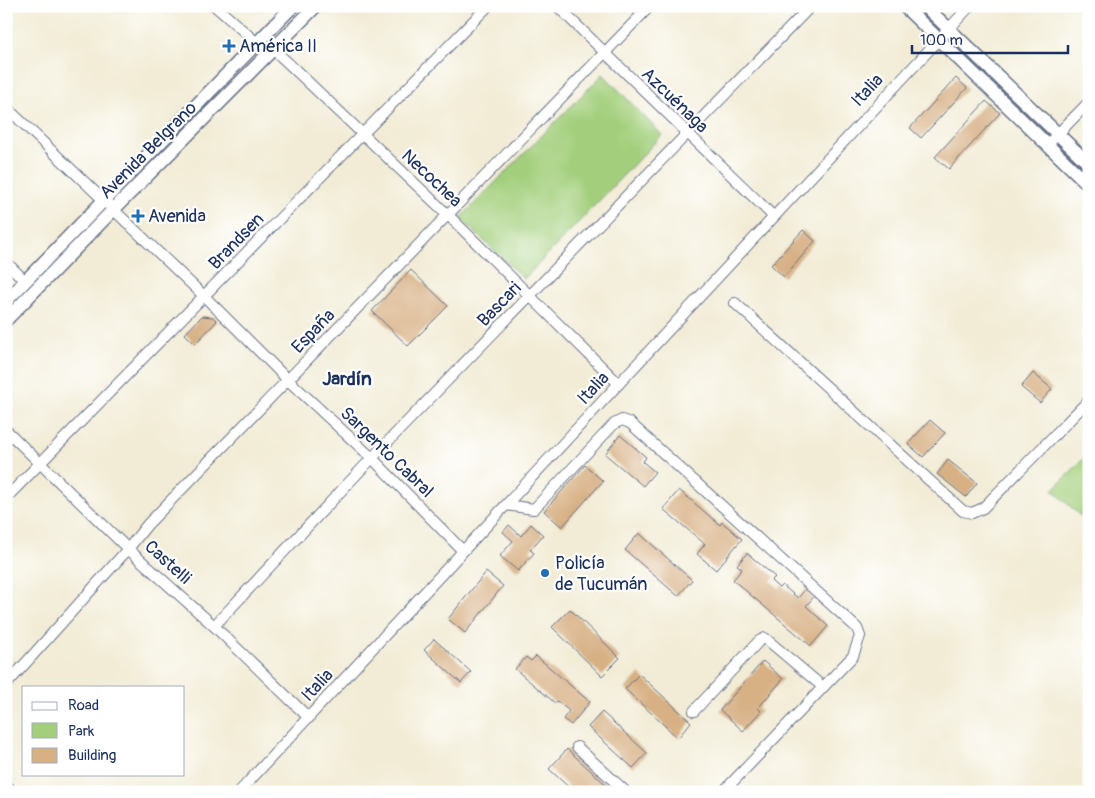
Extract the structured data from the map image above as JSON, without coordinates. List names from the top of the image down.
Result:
{
  "streets": {
    "main road": ["Avenida Belgrano"],
    "street": [
      "Italia",
      "Azcuénaga",
      "Necochea",
      "Brandsen",
      "Bascari",
      "España",
      "Sargento Cabral",
      "Castelli"
    ]
  },
  "crossings": [
    ["Italia", "Azcuénaga"],
    ["Italia", "Necochea"],
    ["Italia", "Sargento Cabral"],
    ["Italia", "Castelli"],
    ["Azcuénaga", "Bascari"],
    ["Azcuénaga", "España"],
    ["Avenida Belgrano", "Necochea"],
    ["Avenida Belgrano", "Sargento Cabral"],
    ["Necochea", "Brandsen"],
    ["Necochea", "Bascari"],
    ["Necochea", "España"],
    ["Brandsen", "Sargento Cabral"],
    ["Brandsen", "Castelli"],
    ["Bascari", "Sargento Cabral"],
    ["Bascari", "Castelli"],
    ["España", "Sargento Cabral"],
    ["España", "Castelli"]
  ],
  "districts": ["Jardín"],
  "places": {
    "health": ["América II", "Avenida"],
    "other": ["Policía de Tucumán"]
  },
  "legend": ["Road", "Park", "Building"],
  "scale_bar": "100 m"
}
